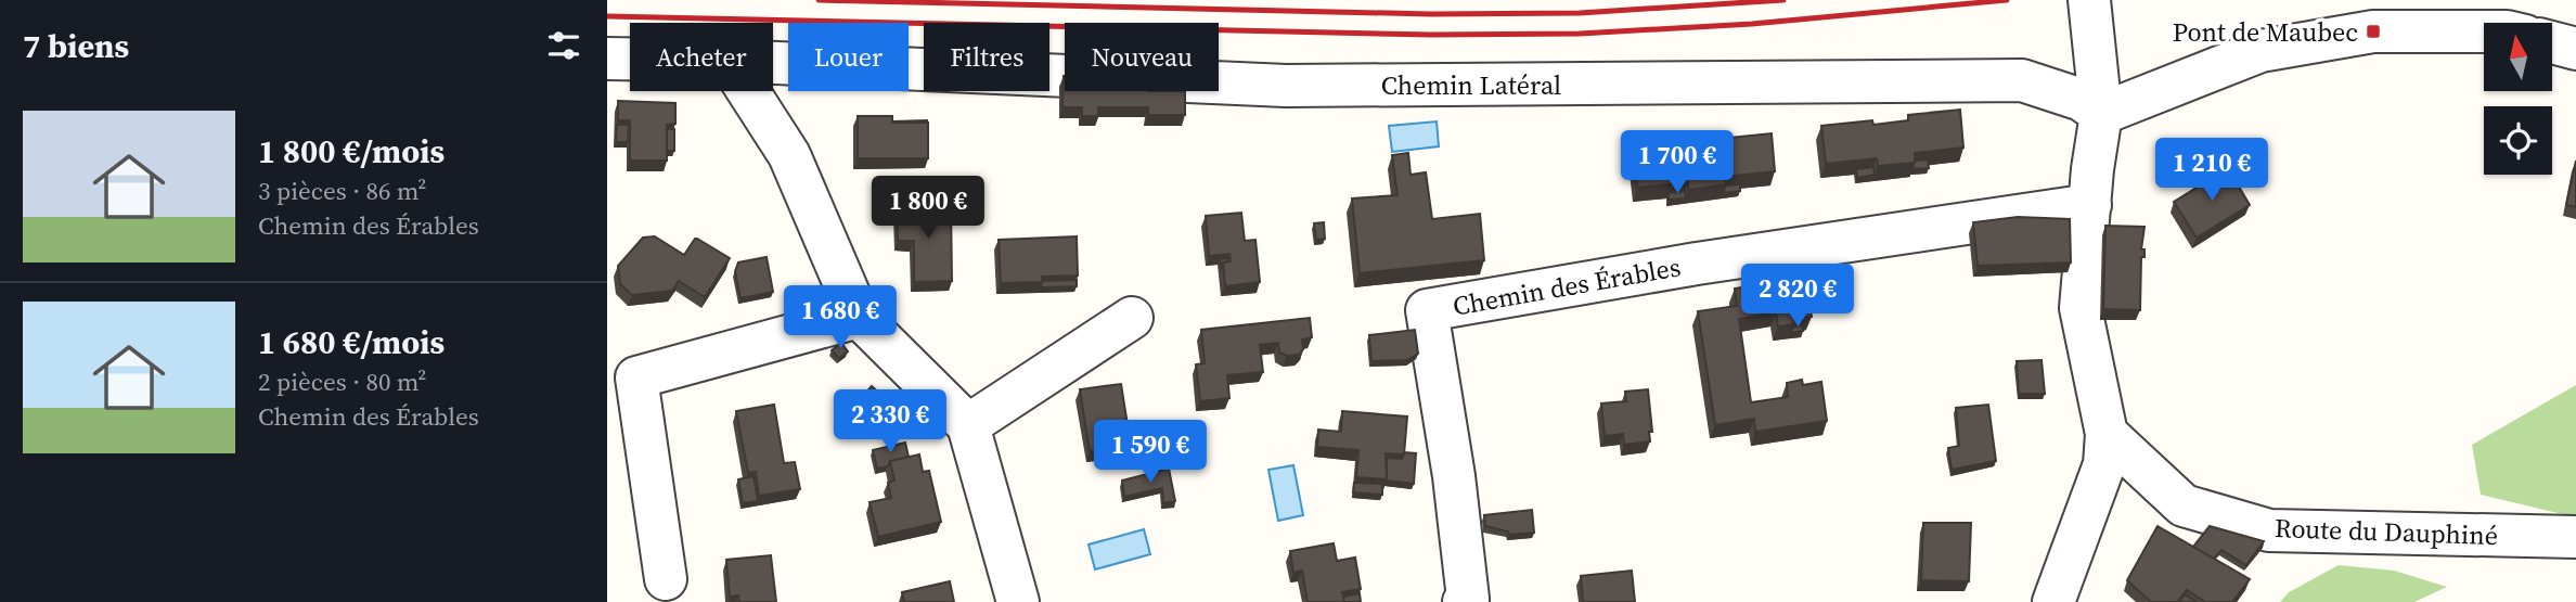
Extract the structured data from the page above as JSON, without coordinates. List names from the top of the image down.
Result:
{
  "streets": {
    "street": ["Chemin Latéral", "Chemin des Érables", "Route du Dauphiné"]
  },
  "places": {
    "transit": ["Pont de Maubec"]
  },
  "north": "top",
  "page": {
    "heading": "7 biens",
    "chip": [
      "Acheter",
      "Louer",
      "Filtres",
      "Nouveau"
    ],
    "list": [
      {
        "name": "1 800 €/mois",
        "note": "3 pièces · 86 m² · Chemin des Érables"
      },
      {
        "name": "1 680 €/mois",
        "note": "2 pièces · 80 m² · Chemin des Érables"
      }
    ],
    "price": [
      "1 700 €",
      "1 210 €",
      "1 800 €",
      "2 820 €",
      "1 680 €",
      "2 330 €",
      "1 590 €"
    ]
  }
}
